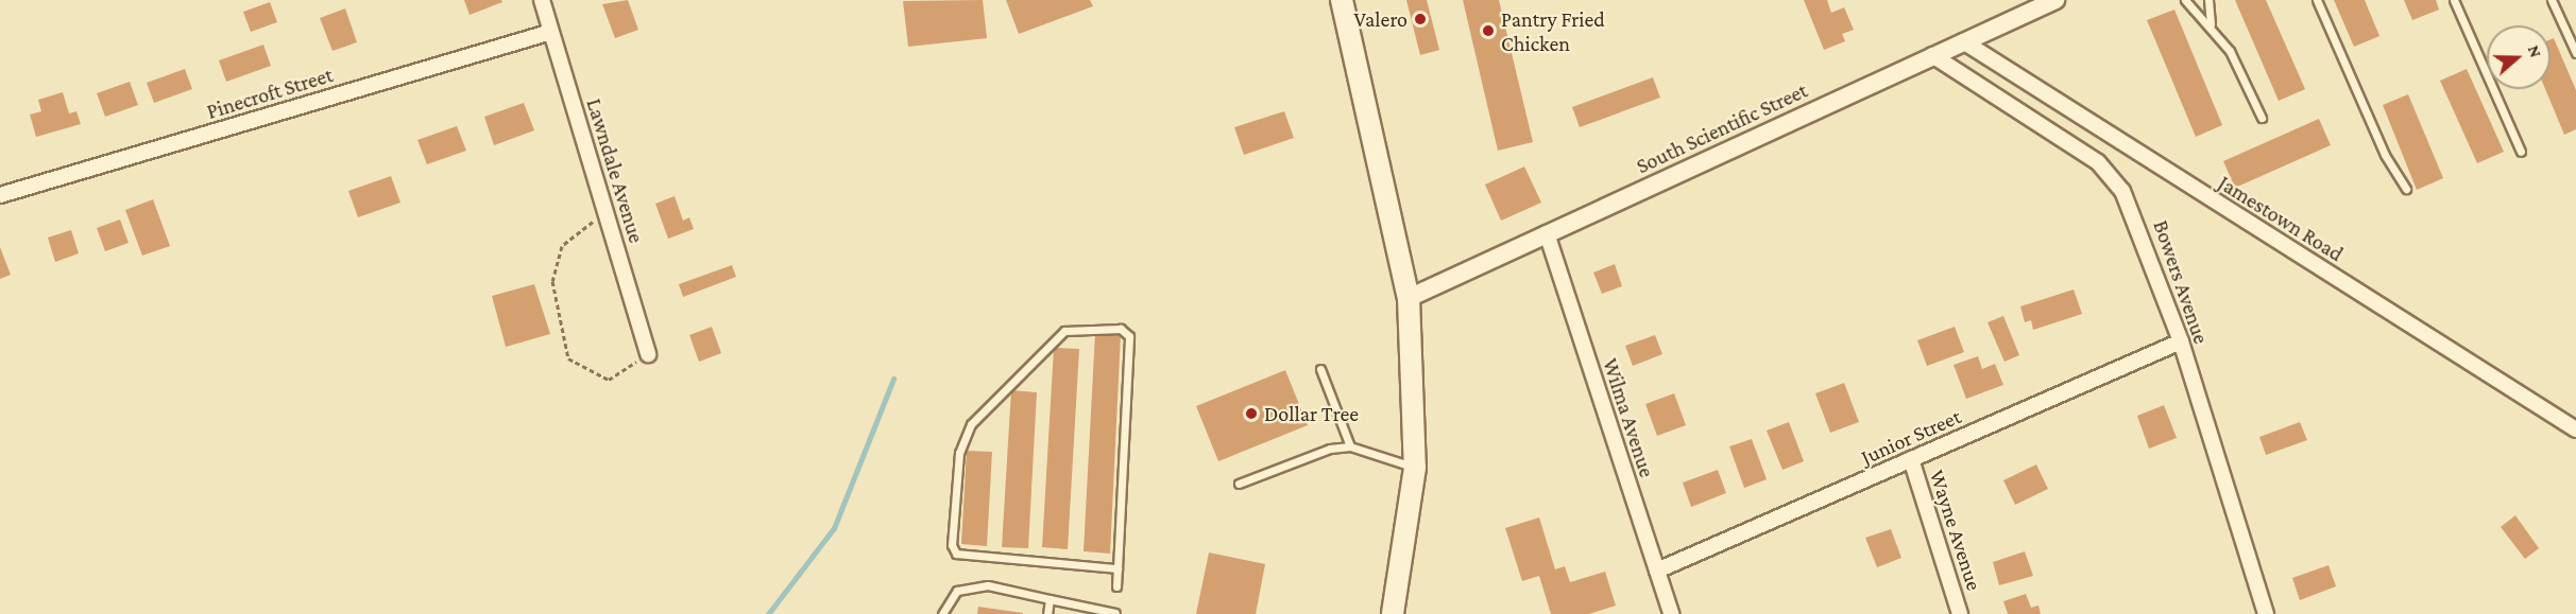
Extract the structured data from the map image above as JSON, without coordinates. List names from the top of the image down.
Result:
{
  "streets": {
    "street": [
      "Pinecroft Street",
      "South Scientific Street",
      "Lawndale Avenue",
      "Jamestown Road",
      "Bowers Avenue",
      "Wilma Avenue",
      "Junior Street",
      "Wayne Avenue"
    ]
  },
  "crossings": [
    ["Pinecroft Street", "Lawndale Avenue"],
    ["South Scientific Street", "Jamestown Road"],
    ["South Scientific Street", "Bowers Avenue"],
    ["South Scientific Street", "Wilma Avenue"],
    ["Bowers Avenue", "Junior Street"],
    ["Wilma Avenue", "Junior Street"],
    ["Junior Street", "Wayne Avenue"]
  ],
  "places": ["Valero", "Pantry Fried Chicken", "Dollar Tree"],
  "north": "right"
}
